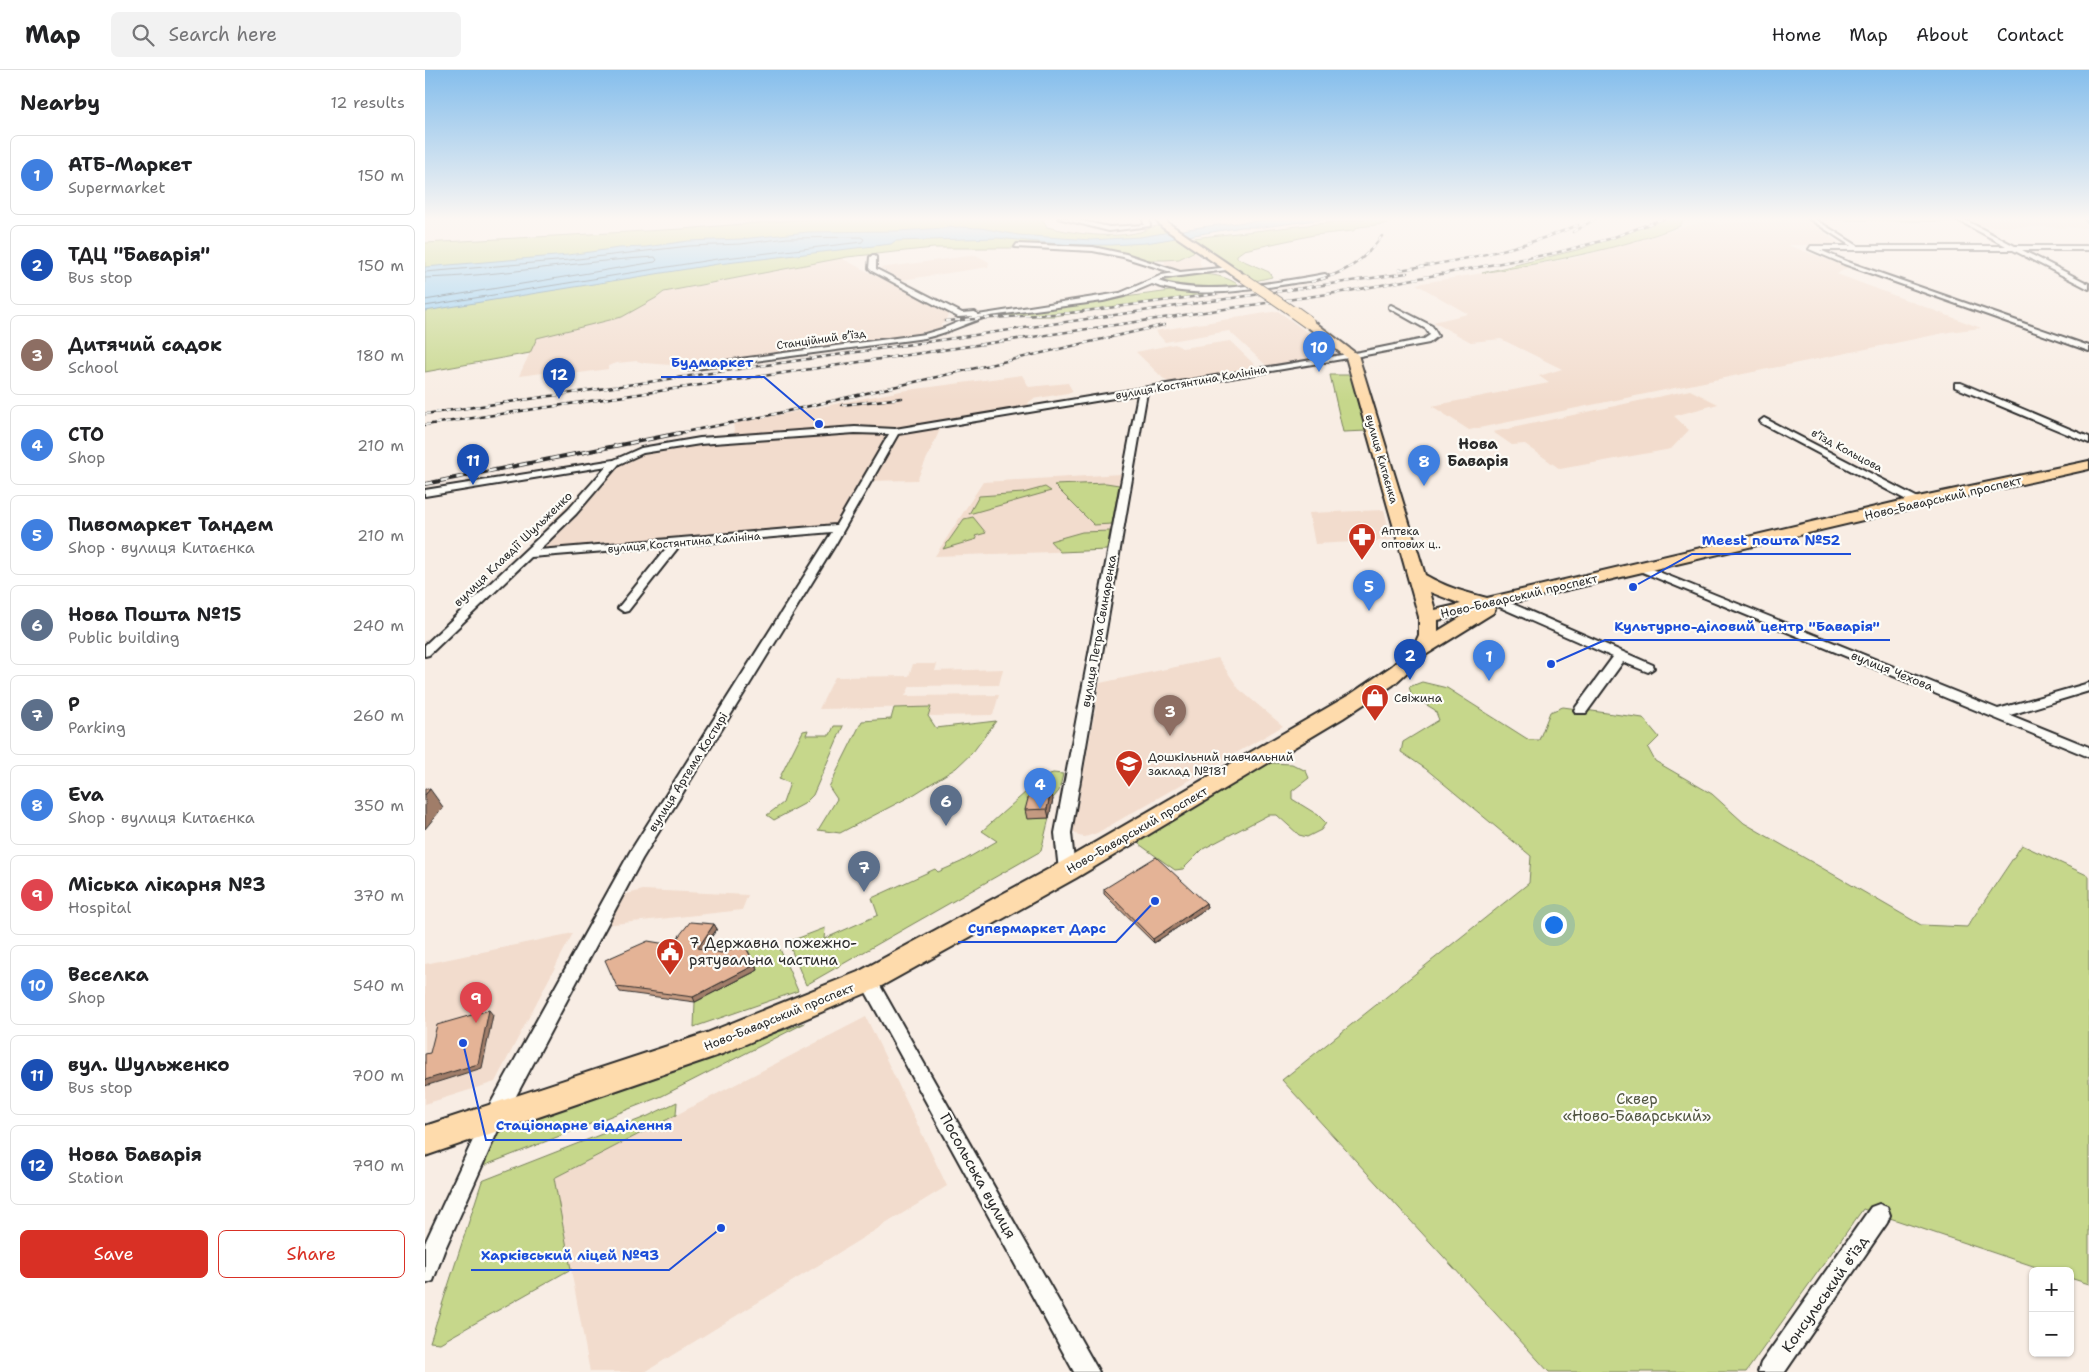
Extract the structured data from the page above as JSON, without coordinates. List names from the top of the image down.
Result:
{
  "streets": {
    "main road": ["вулиця Китаєнка", "Ново-Баварський проспект"],
    "street": [
      "Станційний в’їзд",
      "вулиця Костянтина Калініна",
      "в’їзд Кольцова",
      "вулиця Клавдії Шульженко",
      "вулиця Петра Свинаренка",
      "вулиця Чехова",
      "вулиця Артема Костирі",
      "Посольська вулиця",
      "Консульський в'їзд"
    ]
  },
  "crossings": [
    ["вулиця Костянтина Калініна", "вулиця Китаєнка"],
    ["вулиця Костянтина Калініна", "вулиця Клавдії Шульженко"],
    ["вулиця Костянтина Калініна", "вулиця Петра Свинаренка"],
    ["вулиця Костянтина Калініна", "вулиця Артема Костирі"],
    ["в’їзд Кольцова", "Ново-Баварський проспект"],
    ["вулиця Китаєнка", "Ново-Баварський проспект"],
    ["Ново-Баварський проспект", "вулиця Петра Свинаренка"],
    ["Ново-Баварський проспект", "вулиця Чехова"],
    ["Ново-Баварський проспект", "вулиця Артема Костирі"],
    ["Ново-Баварський проспект", "Посольська вулиця"]
  ],
  "districts": ["Нова Баварія"],
  "parks": ["Сквер «Ново-Баварський»"],
  "places": {
    "other": [
      "Будмаркет",
      "Meest пошта №52",
      "Культурно-діловий центр \"Баварія\"",
      "Супермаркет Дарс",
      "Стаціонарне відділення",
      "Харківський ліцей №93"
    ],
    "pharmacy": ["Аптека оптових ц‥"],
    "shop": ["Свіжина"],
    "school or university": ["Дошкільний навчальний заклад №181"],
    "public building": ["7 Державна пожежно- рятувальна частина"]
  },
  "page": {
    "header": "Map",
    "search": "Search here",
    "nav": [
      "Home",
      "Map",
      "About",
      "Contact"
    ],
    "heading": ["Nearby", "12 results"],
    "list": [
      {
        "mark": "1",
        "name": "АТБ-Маркет",
        "note": "Supermarket",
        "value": "150 m"
      },
      {
        "mark": "2",
        "name": "ТДЦ \"Баварія\"",
        "note": "Bus stop",
        "value": "150 m"
      },
      {
        "mark": "3",
        "name": "Дитячий садок",
        "note": "School",
        "value": "180 m"
      },
      {
        "mark": "4",
        "name": "СТО",
        "note": "Shop",
        "value": "210 m"
      },
      {
        "mark": "5",
        "name": "Пивомаркет Тандем",
        "note": "Shop · вулиця Китаєнка",
        "value": "210 m"
      },
      {
        "mark": "6",
        "name": "Нова Пошта №15",
        "note": "Public building",
        "value": "240 m"
      },
      {
        "mark": "7",
        "name": "Р",
        "note": "Parking",
        "value": "260 m"
      },
      {
        "mark": "8",
        "name": "Eva",
        "note": "Shop · вулиця Китаєнка",
        "value": "350 m"
      },
      {
        "mark": "9",
        "name": "Міська лікарня №3",
        "note": "Hospital",
        "value": "370 m"
      },
      {
        "mark": "10",
        "name": "Веселка",
        "note": "Shop",
        "value": "540 m"
      },
      {
        "mark": "11",
        "name": "вул. Шульженко",
        "note": "Bus stop",
        "value": "700 m"
      },
      {
        "mark": "12",
        "name": "Нова Баварія",
        "note": "Station",
        "value": "790 m"
      }
    ],
    "pins": [
      "10",
      "12",
      "11",
      "8",
      "5",
      "2",
      "1",
      "3",
      "4",
      "6",
      "7",
      "9"
    ],
    "buttons": ["Save", "Share"],
    "map_buttons": ["+", "−"]
  }
}
